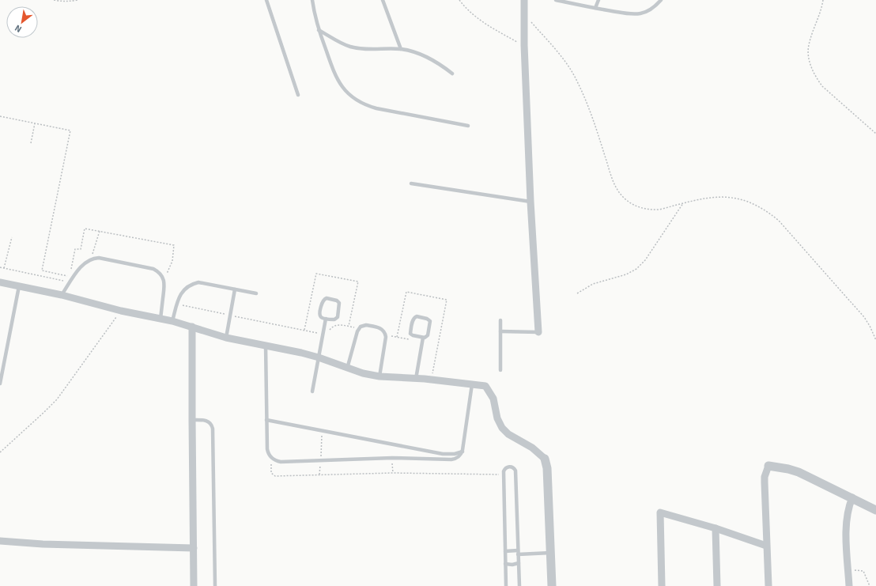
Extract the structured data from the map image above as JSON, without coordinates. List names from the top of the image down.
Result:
{
  "north": "bottom left"
}
